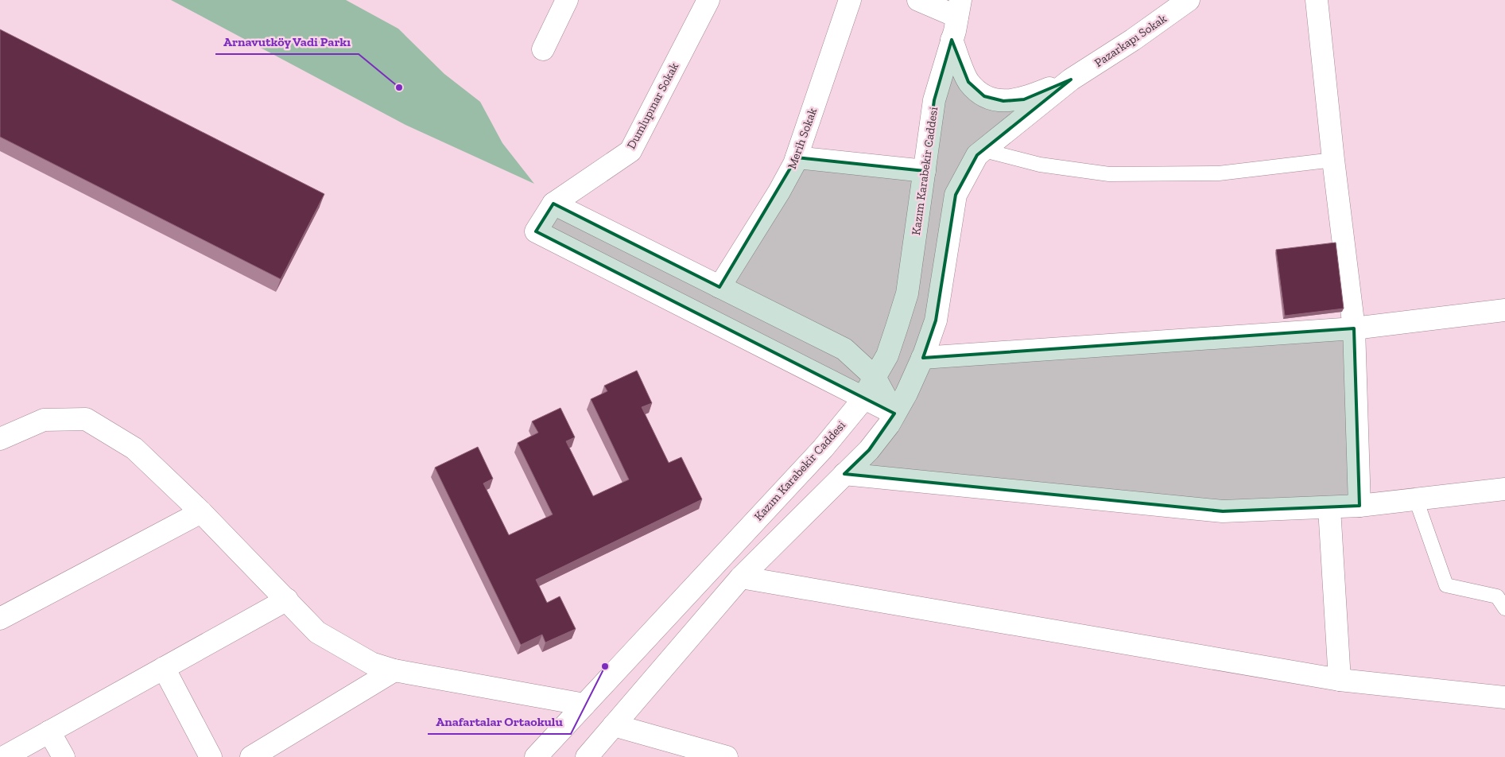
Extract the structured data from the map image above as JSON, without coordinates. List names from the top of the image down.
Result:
{
  "streets": {
    "street": [
      "Pazarkapı Sokak",
      "Dumlupınar Sokak",
      "Merih Sokak",
      "Kazım Karabekir Caddesi"
    ]
  },
  "places": ["Arnavutköy Vadi Parkı", "Anafartalar Ortaokulu"]
}
